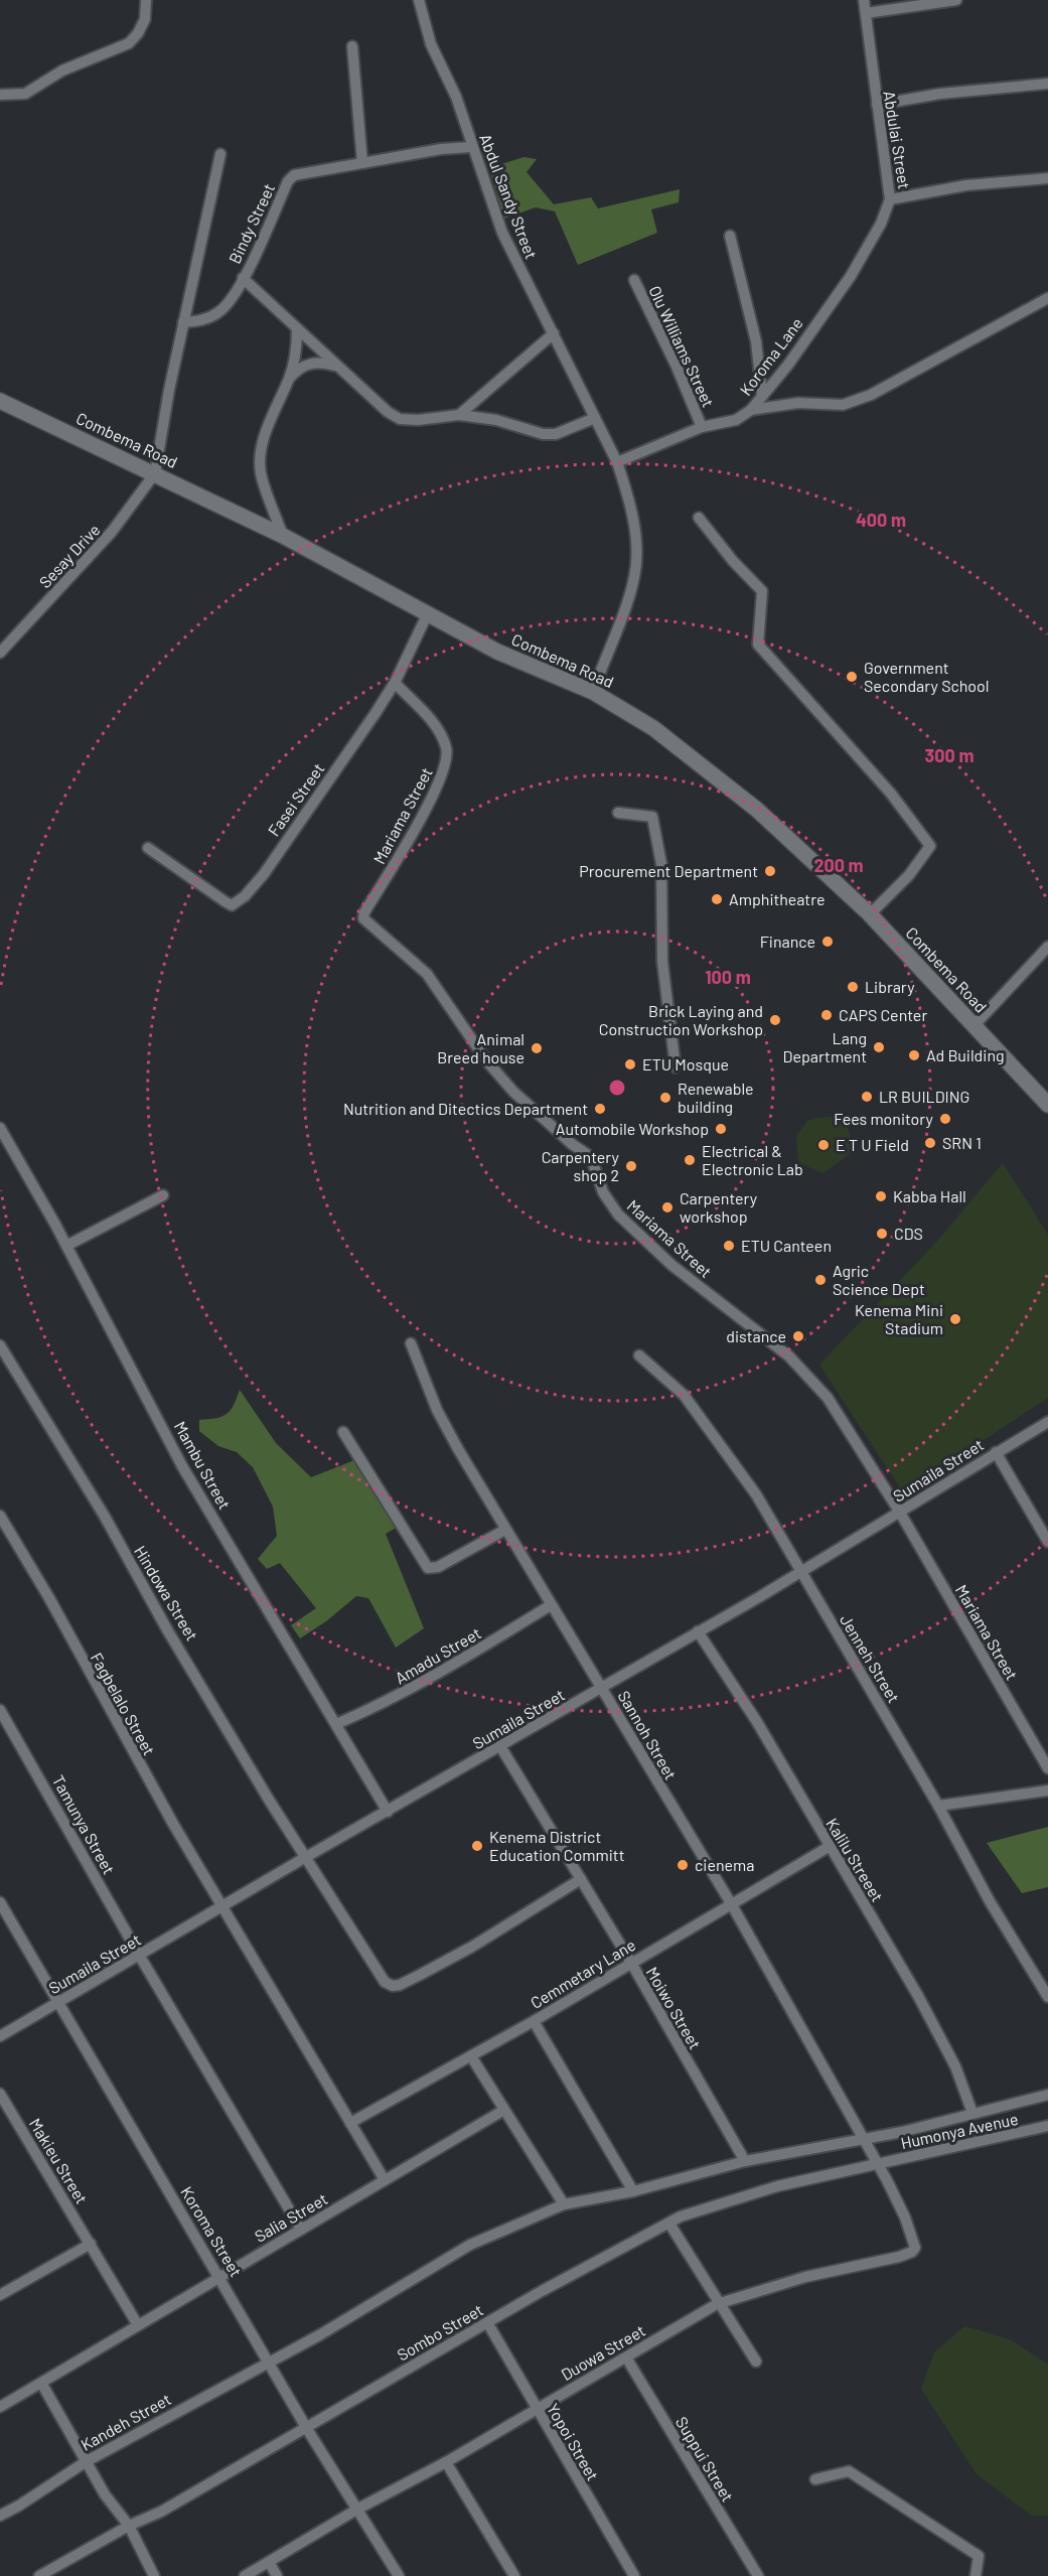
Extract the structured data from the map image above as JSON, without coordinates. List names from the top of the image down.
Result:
{
  "streets": {
    "street": [
      "Abdulai Street",
      "Abdul Sandy Street",
      "Bindy Street",
      "Olu Williams Street",
      "Koroma Lane",
      "Combema Road",
      "Sesay Drive",
      "Fasei Street",
      "Mariama Street",
      "Mambu Street",
      "Sumaila Street",
      "Hindowa Street",
      "Amadu Street",
      "Jenneh Street",
      "Fagbelalo Street",
      "Sannoh Street",
      "Tamunya Street",
      "Kalilu Streeet",
      "Cemmetary Lane",
      "Moiwo Street",
      "Humonya Avenue",
      "Makieu Street",
      "Salia Street",
      "Koroma Street",
      "Sombo Street",
      "Duowa Street",
      "Kandeh Street",
      "Yopoi Street",
      "Suppui Street"
    ]
  },
  "crossings": [
    ["Abdulai Street", "Koroma Lane"],
    ["Abdul Sandy Street", "Bindy Street"],
    ["Abdul Sandy Street", "Koroma Lane"],
    ["Abdul Sandy Street", "Combema Road"],
    ["Olu Williams Street", "Koroma Lane"],
    ["Combema Road", "Sesay Drive"],
    ["Combema Road", "Fasei Street"],
    ["Fasei Street", "Mariama Street"],
    ["Mariama Street", "Sumaila Street"],
    ["Mambu Street", "Sumaila Street"],
    ["Mambu Street", "Amadu Street"],
    ["Sumaila Street", "Hindowa Street"],
    ["Sumaila Street", "Jenneh Street"],
    ["Sumaila Street", "Fagbelalo Street"],
    ["Sumaila Street", "Sannoh Street"],
    ["Sumaila Street", "Tamunya Street"],
    ["Sumaila Street", "Kalilu Streeet"],
    ["Sumaila Street", "Moiwo Street"],
    ["Sumaila Street", "Koroma Street"],
    ["Hindowa Street", "Moiwo Street"],
    ["Amadu Street", "Sannoh Street"],
    ["Fagbelalo Street", "Cemmetary Lane"],
    ["Fagbelalo Street", "Salia Street"],
    ["Sannoh Street", "Cemmetary Lane"],
    ["Sannoh Street", "Humonya Avenue"],
    ["Sannoh Street", "Sombo Street"],
    ["Sannoh Street", "Duowa Street"],
    ["Sannoh Street", "Kandeh Street"],
    ["Tamunya Street", "Salia Street"],
    ["Kalilu Streeet", "Cemmetary Lane"],
    ["Kalilu Streeet", "Kandeh Street"],
    ["Cemmetary Lane", "Moiwo Street"],
    ["Moiwo Street", "Kandeh Street"],
    ["Humonya Avenue", "Sombo Street"],
    ["Humonya Avenue", "Duowa Street"],
    ["Makieu Street", "Salia Street"],
    ["Salia Street", "Koroma Street"],
    ["Koroma Street", "Sombo Street"],
    ["Koroma Street", "Duowa Street"],
    ["Koroma Street", "Kandeh Street"],
    ["Sombo Street", "Duowa Street"],
    ["Sombo Street", "Yopoi Street"],
    ["Duowa Street", "Yopoi Street"],
    ["Duowa Street", "Suppui Street"]
  ],
  "places": [
    "Government Secondary School",
    "Procurement Department",
    "Amphitheatre",
    "Finance",
    "Library",
    "CAPS Center",
    "Brick Laying and Construction Workshop",
    "Lang Department",
    "Animal Breed house",
    "Ad Building",
    "ETU Mosque",
    "LR BUILDING",
    "Renewable building",
    "Nutrition and Ditectics Department",
    "Fees monitory",
    "Automobile Workshop",
    "SRN 1",
    "E T U Field",
    "Electrical & Electronic Lab",
    "Carpentery shop 2",
    "Kabba Hall",
    "Carpentery workshop",
    "CDS",
    "ETU Canteen",
    "Agric Science Dept",
    "Kenema Mini Stadium",
    "distance",
    "Kenema District Education Committ",
    "cienema"
  ],
  "rings": [
    "400 m",
    "300 m",
    "200 m",
    "100 m"
  ]
}
